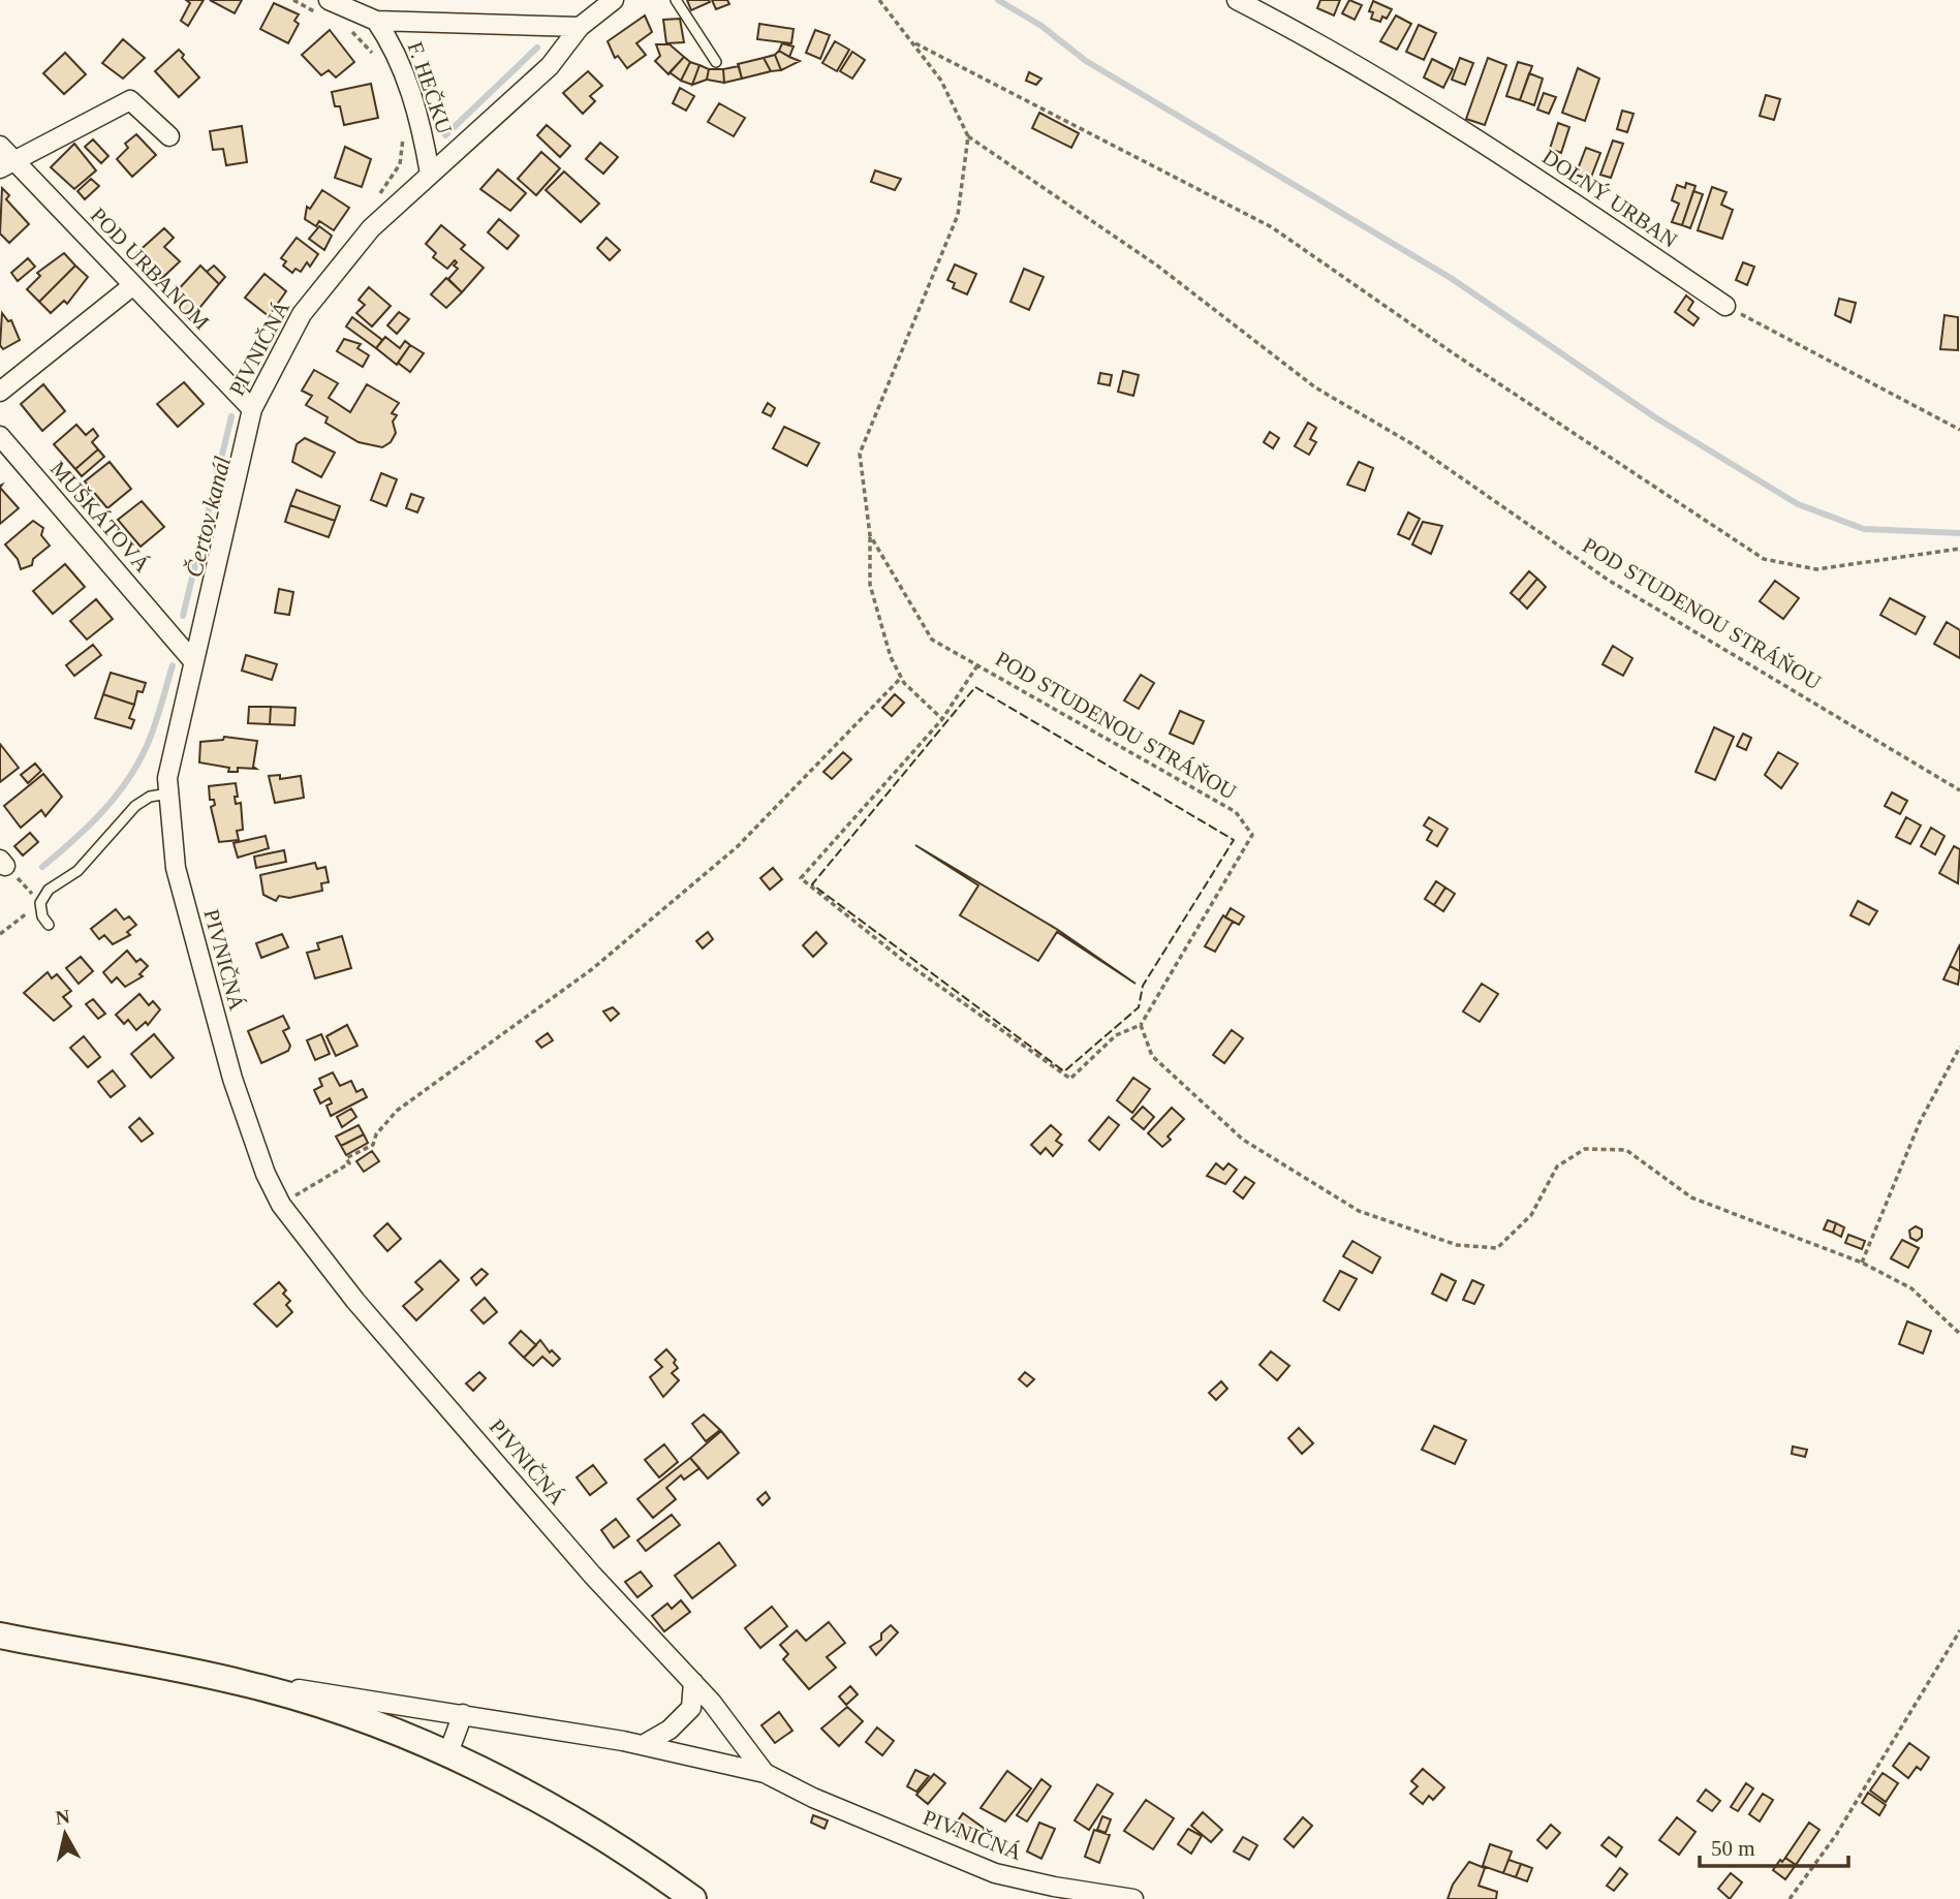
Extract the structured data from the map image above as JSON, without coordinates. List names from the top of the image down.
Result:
{
  "streets": {
    "street": [
      "F. HEČKU",
      "DOLNÝ URBAN",
      "POD URBANOM",
      "PIVNIČNÁ",
      "MUŠKÁTOVÁ"
    ],
    "path": ["POD STUDENOU STRÁŇOU"]
  },
  "crossings": [
    ["F. HEČKU", "PIVNIČNÁ"],
    ["POD URBANOM", "PIVNIČNÁ"],
    ["PIVNIČNÁ", "MUŠKÁTOVÁ"]
  ],
  "water": ["Čertov kanál"],
  "scale_bar": "50 m",
  "north": "top"
}
